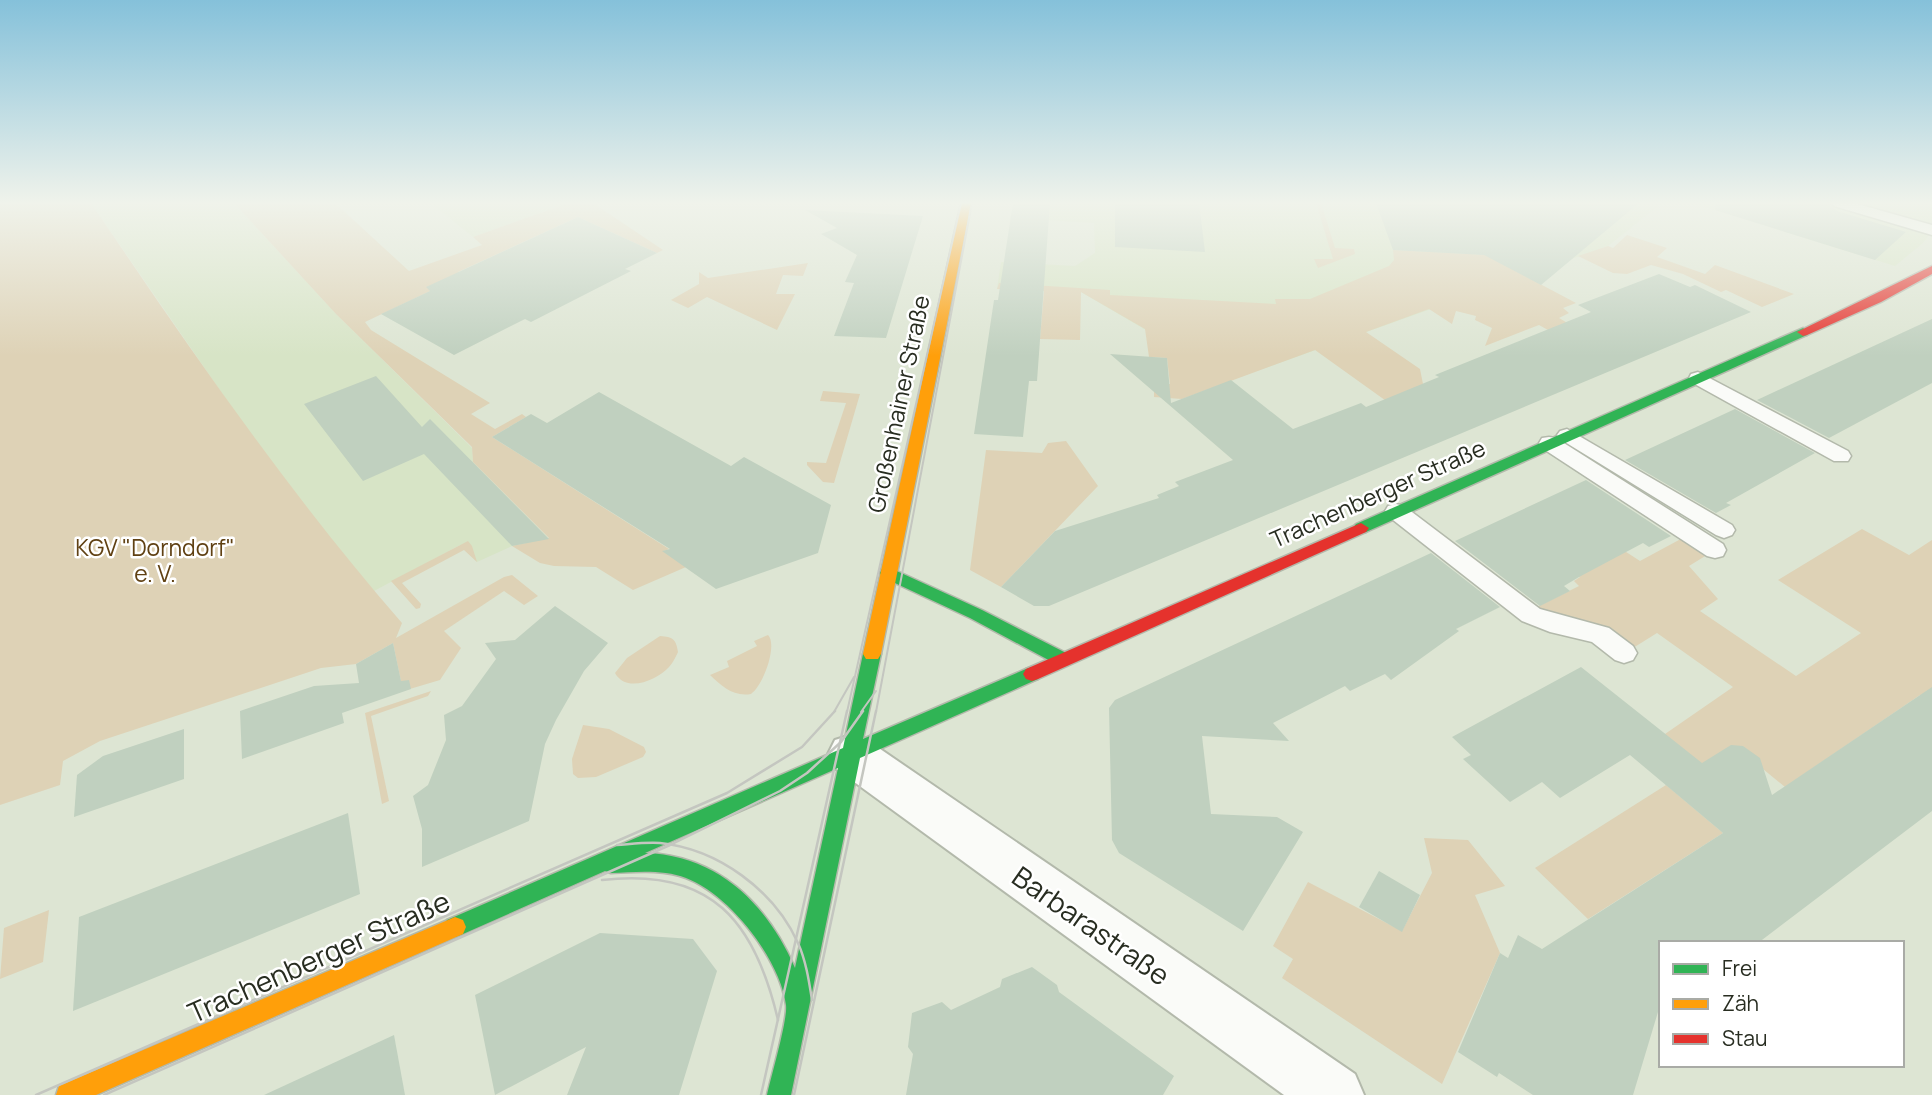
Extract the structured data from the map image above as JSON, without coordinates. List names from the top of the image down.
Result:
{
  "streets": {
    "street": ["Großenhainer Straße", "Trachenberger Straße", "Barbarastraße"]
  },
  "crossings": [
    ["Großenhainer Straße", "Trachenberger Straße"],
    ["Großenhainer Straße", "Barbarastraße"],
    ["Trachenberger Straße", "Barbarastraße"]
  ],
  "parks": ["KGV \"Dorndorf\" e. V."],
  "legend": ["Frei", "Zäh", "Stau"]
}
